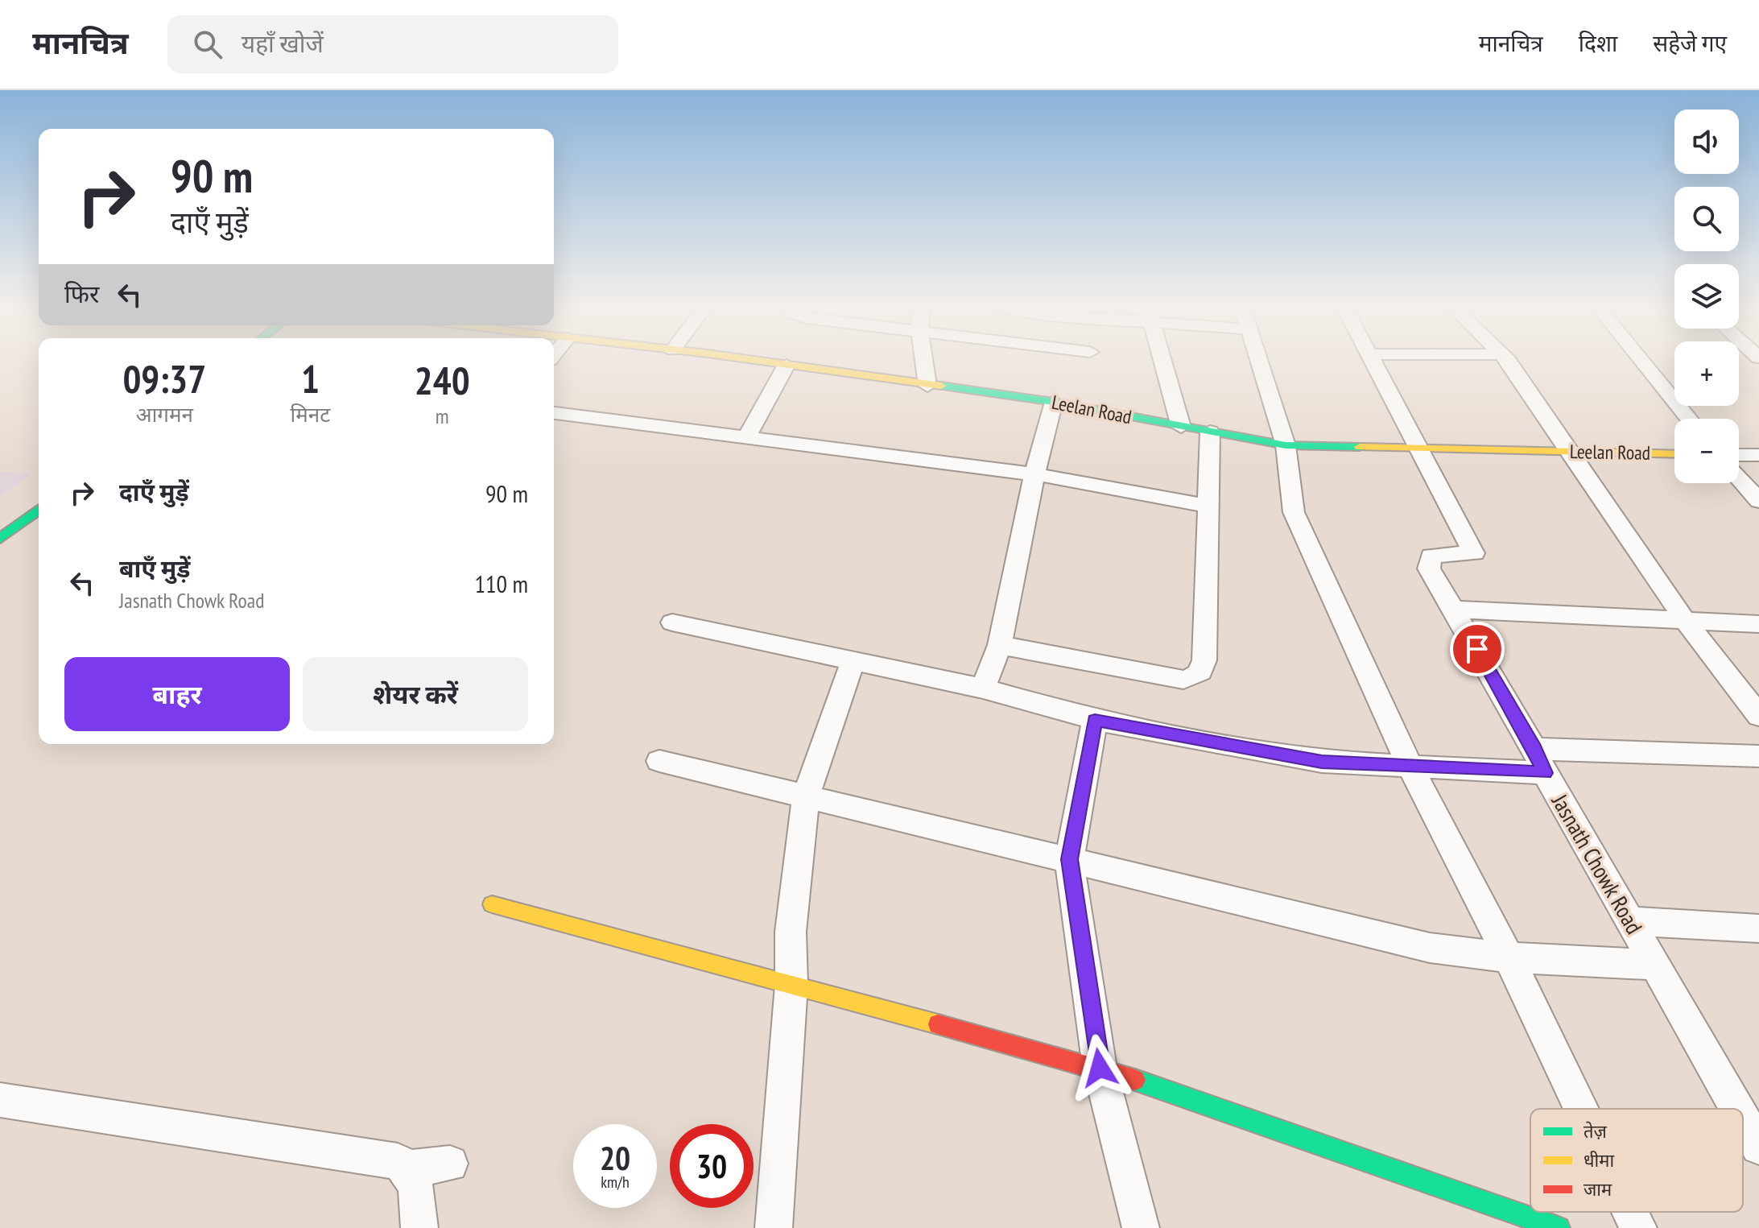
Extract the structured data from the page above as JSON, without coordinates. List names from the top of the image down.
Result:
{
  "streets": {
    "street": ["Leelan Road", "Jasnath Chowk Road"]
  },
  "crossings": [
    ["Leelan Road", "Jasnath Chowk Road"]
  ],
  "legend": ["तेज़", "धीमा", "जाम"],
  "page": {
    "header": "मानचित्र",
    "search": "यहाँ खोजें",
    "nav": ["मानचित्र", "दिशा", "सहेजे गए"],
    "map_buttons": ["+", "−"],
    "turn": ["90 m", "दाएँ मुड़ें"],
    "then": "फिर",
    "eta": [
      "09:37",
      "आगमन",
      "1",
      "मिनट",
      "240",
      "m"
    ],
    "list": [
      {
        "name": "दाएँ मुड़ें",
        "value": "90 m"
      },
      {
        "name": "बाएँ मुड़ें",
        "note": "Jasnath Chowk Road",
        "value": "110 m"
      }
    ],
    "buttons": ["बाहर", "शेयर करें"],
    "speed": "20 km/h",
    "limit": "30"
  }
}
